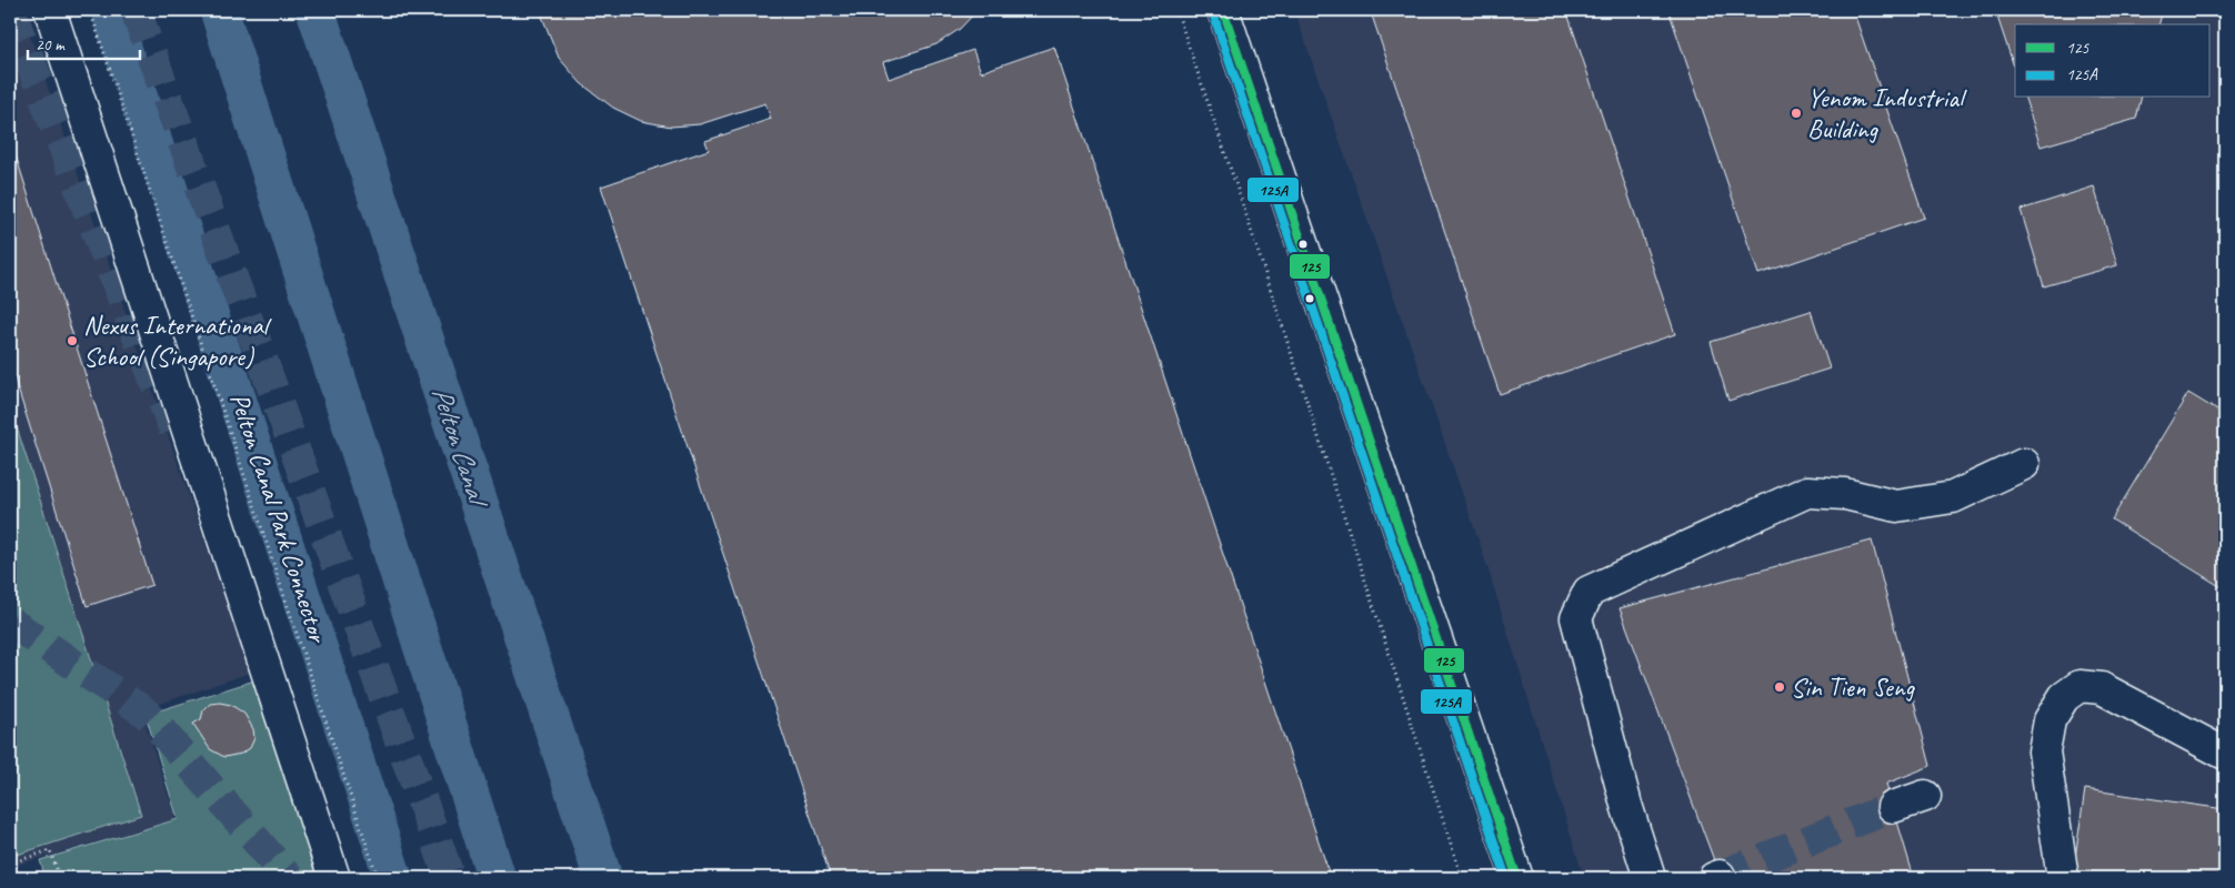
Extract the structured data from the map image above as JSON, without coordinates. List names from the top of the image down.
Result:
{
  "streets": {
    "path": ["Pelton Canal Park Connector"]
  },
  "water": ["Pelton Canal"],
  "places": ["Yenom Industrial Building", "Nexus International School (Singapore)", "Sin Tien Seng"],
  "lines": ["transit line 125", "transit line 125A"],
  "legend": ["125", "125A"],
  "scale_bar": "20 m"
}
